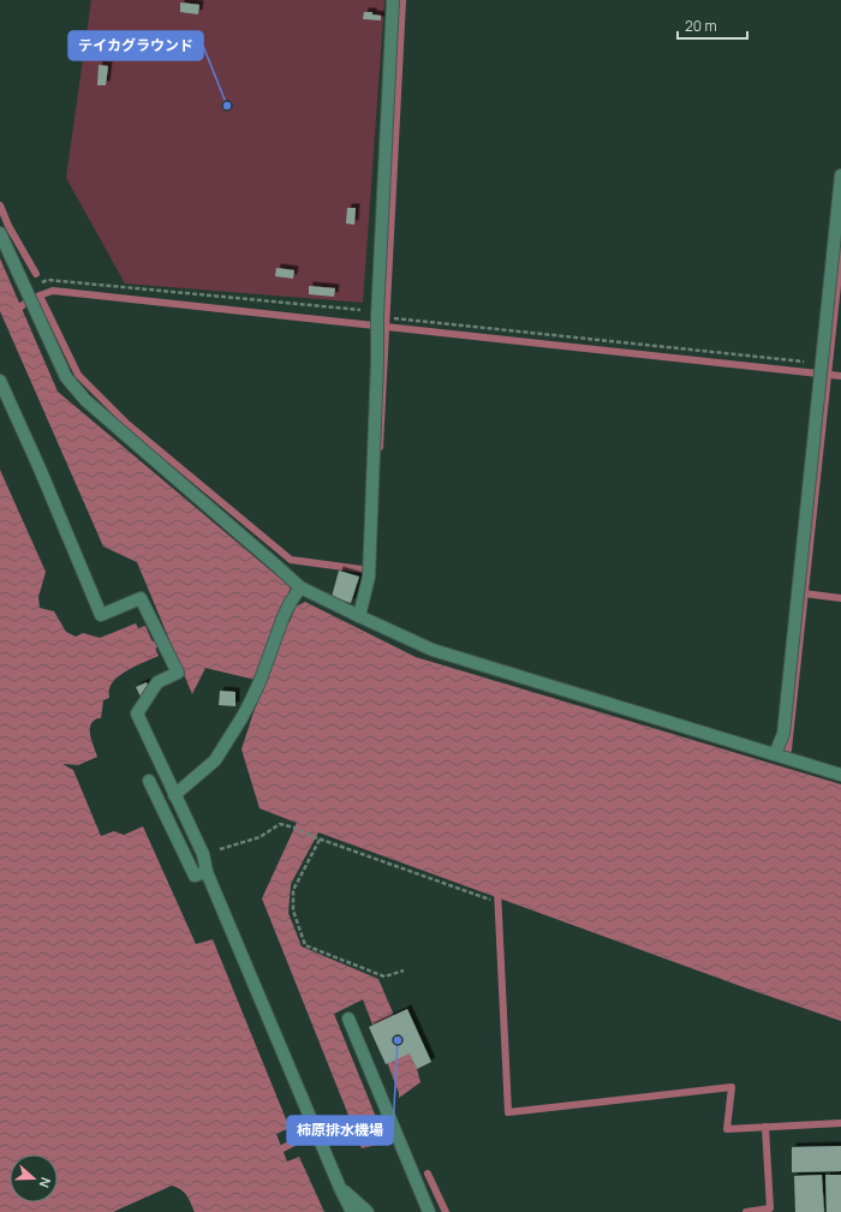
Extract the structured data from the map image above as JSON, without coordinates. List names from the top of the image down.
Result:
{
  "places": ["テイカグラウンド", "柿原排水機場"],
  "scale_bar": "20 m",
  "north": "right"
}
